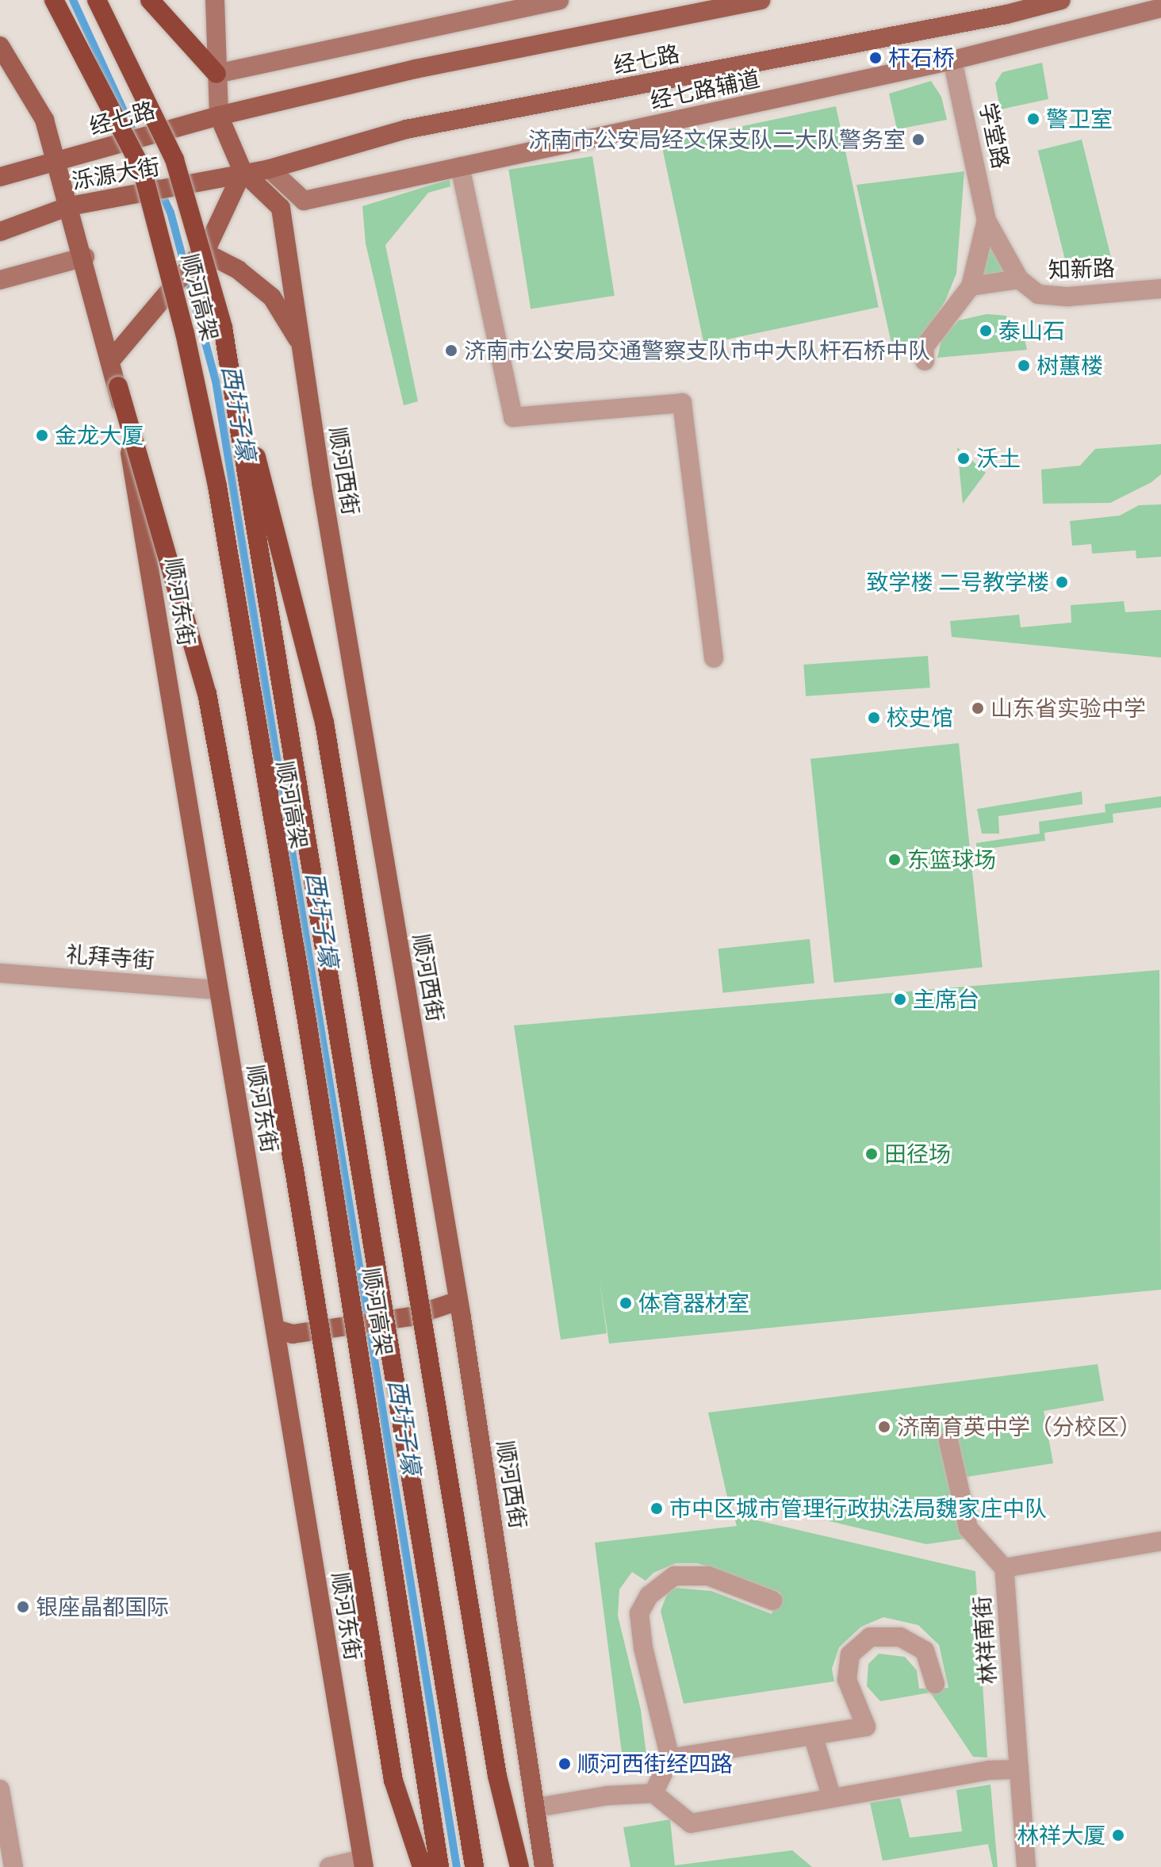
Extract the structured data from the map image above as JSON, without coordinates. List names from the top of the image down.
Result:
{
  "streets": {
    "highway": ["顺河高架"],
    "main road": [
      "经七路",
      "泺源大街",
      "顺河西街",
      "顺河东街"
    ],
    "street": [
      "经七路辅道",
      "学堂路",
      "知新路",
      "礼拜寺街",
      "林祥南街"
    ]
  },
  "crossings": [
    ["经七路", "经七路辅道"],
    ["经七路", "泺源大街"],
    ["经七路", "顺河西街"],
    ["经七路", "顺河东街"],
    ["经七路辅道", "学堂路"],
    ["学堂路", "知新路"],
    ["泺源大街", "顺河西街"],
    ["泺源大街", "顺河东街"],
    ["顺河东街", "礼拜寺街"]
  ],
  "water": ["西圩子壕"],
  "places": [
    "杆石桥",
    "警卫室",
    "济南市公安局经文保支队二大队警务室",
    "泰山石",
    "济南市公安局交通警察支队市中大队杆石桥中队",
    "树蕙楼",
    "金龙大厦",
    "沃土",
    "致学楼 二号教学楼",
    "山东省实验中学",
    "校史馆",
    "东篮球场",
    "主席台",
    "田径场",
    "体育器材室",
    "济南育英中学（分校区）",
    "市中区城市管理行政执法局魏家庄中队",
    "银座晶都国际",
    "顺河西街经四路",
    "林祥大厦"
  ]
}
